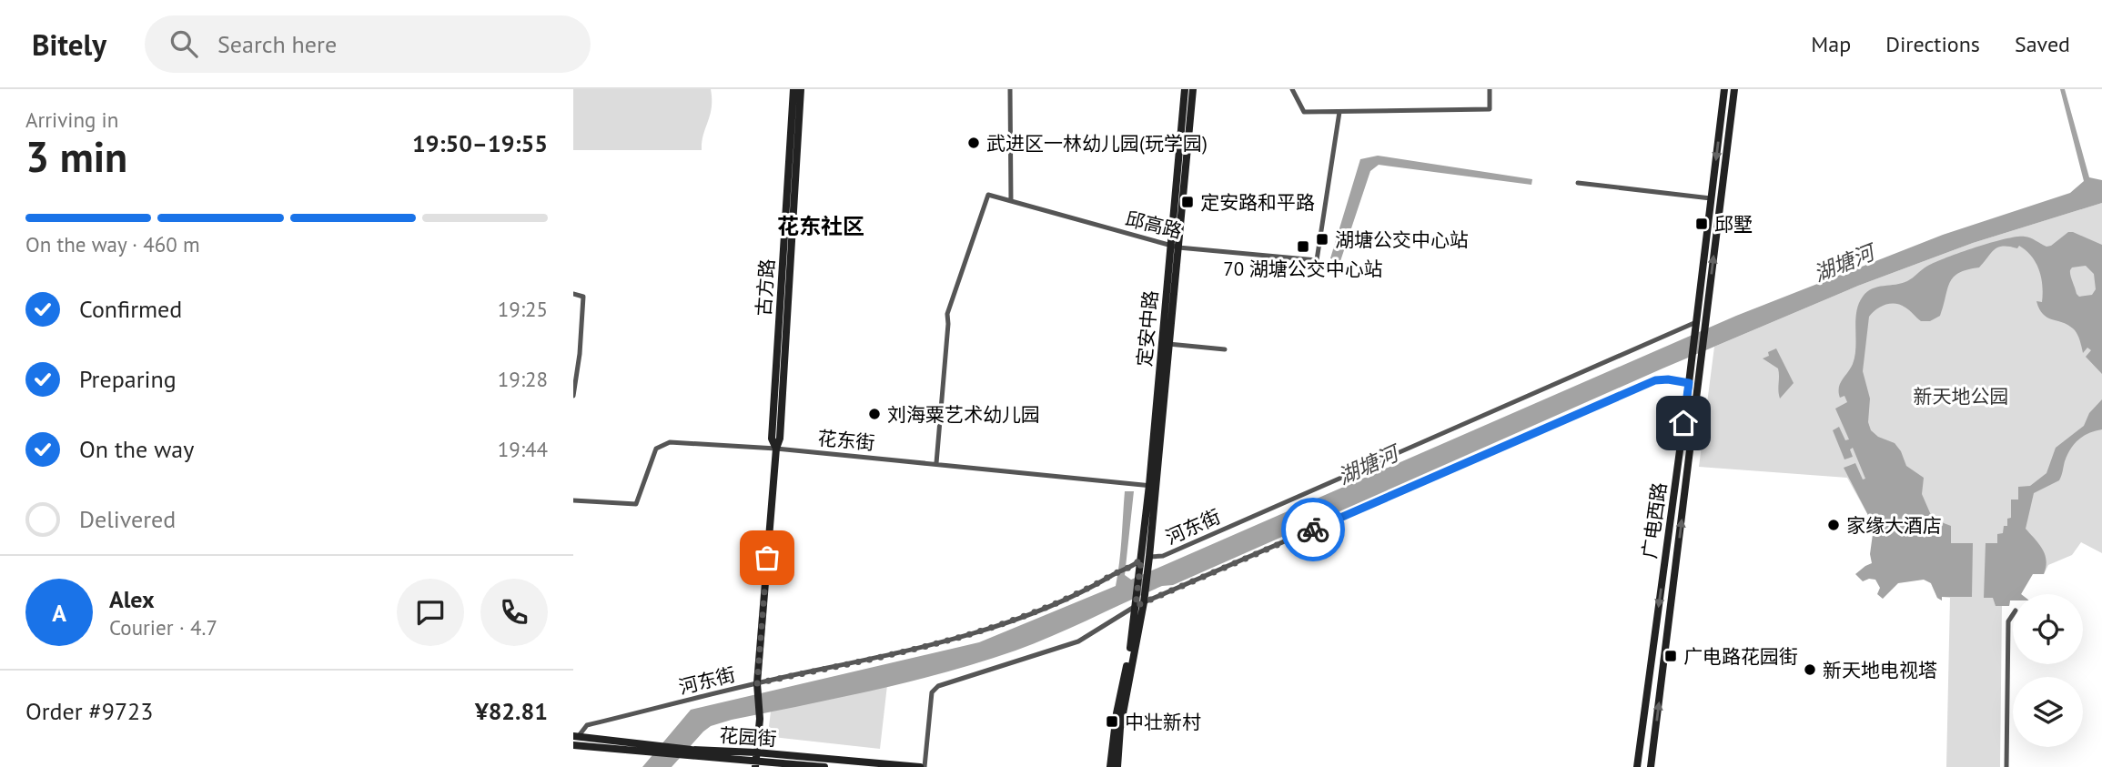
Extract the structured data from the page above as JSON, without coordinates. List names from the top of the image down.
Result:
{
  "streets": {
    "main road": [
      "古方路",
      "定安中路",
      "广电西路",
      "花园街"
    ],
    "street": ["邱高路", "花东街", "河东街"]
  },
  "crossings": [
    ["邱高路", "定安中路"],
    ["邱高路", "花东街"],
    ["古方路", "花东街"],
    ["古方路", "河东街"],
    ["古方路", "花园街"],
    ["定安中路", "花东街"],
    ["定安中路", "河东街"],
    ["广电西路", "河东街"],
    ["河东街", "花园街"]
  ],
  "districts": ["花东社区"],
  "water": ["湖塘河"],
  "parks": ["新天地公园"],
  "places": {
    "other": [
      "武进区一林幼儿园(玩学园)",
      "刘海粟艺术幼儿园",
      "家缘大酒店",
      "新天地电视塔"
    ],
    "transit": [
      "定安路和平路",
      "邱墅",
      "湖塘公交中心站",
      "70 湖塘公交中心站",
      "广电路花园街",
      "中壮新村"
    ]
  },
  "page": {
    "header": "Bitely",
    "search": "Search here",
    "nav": ["Map", "Directions", "Saved"],
    "heading": ["3 min", "Arriving in", "19:50–19:55"],
    "panel": [
      "Alex",
      "Courier · 4.7",
      "Order #9723",
      "¥82.81"
    ],
    "bar": "On the way · 460 m",
    "list": [
      ["Confirmed", "19:25"],
      ["Preparing", "19:28"],
      ["On the way", "19:44"],
      "Delivered"
    ],
    "round": "A"
  }
}
